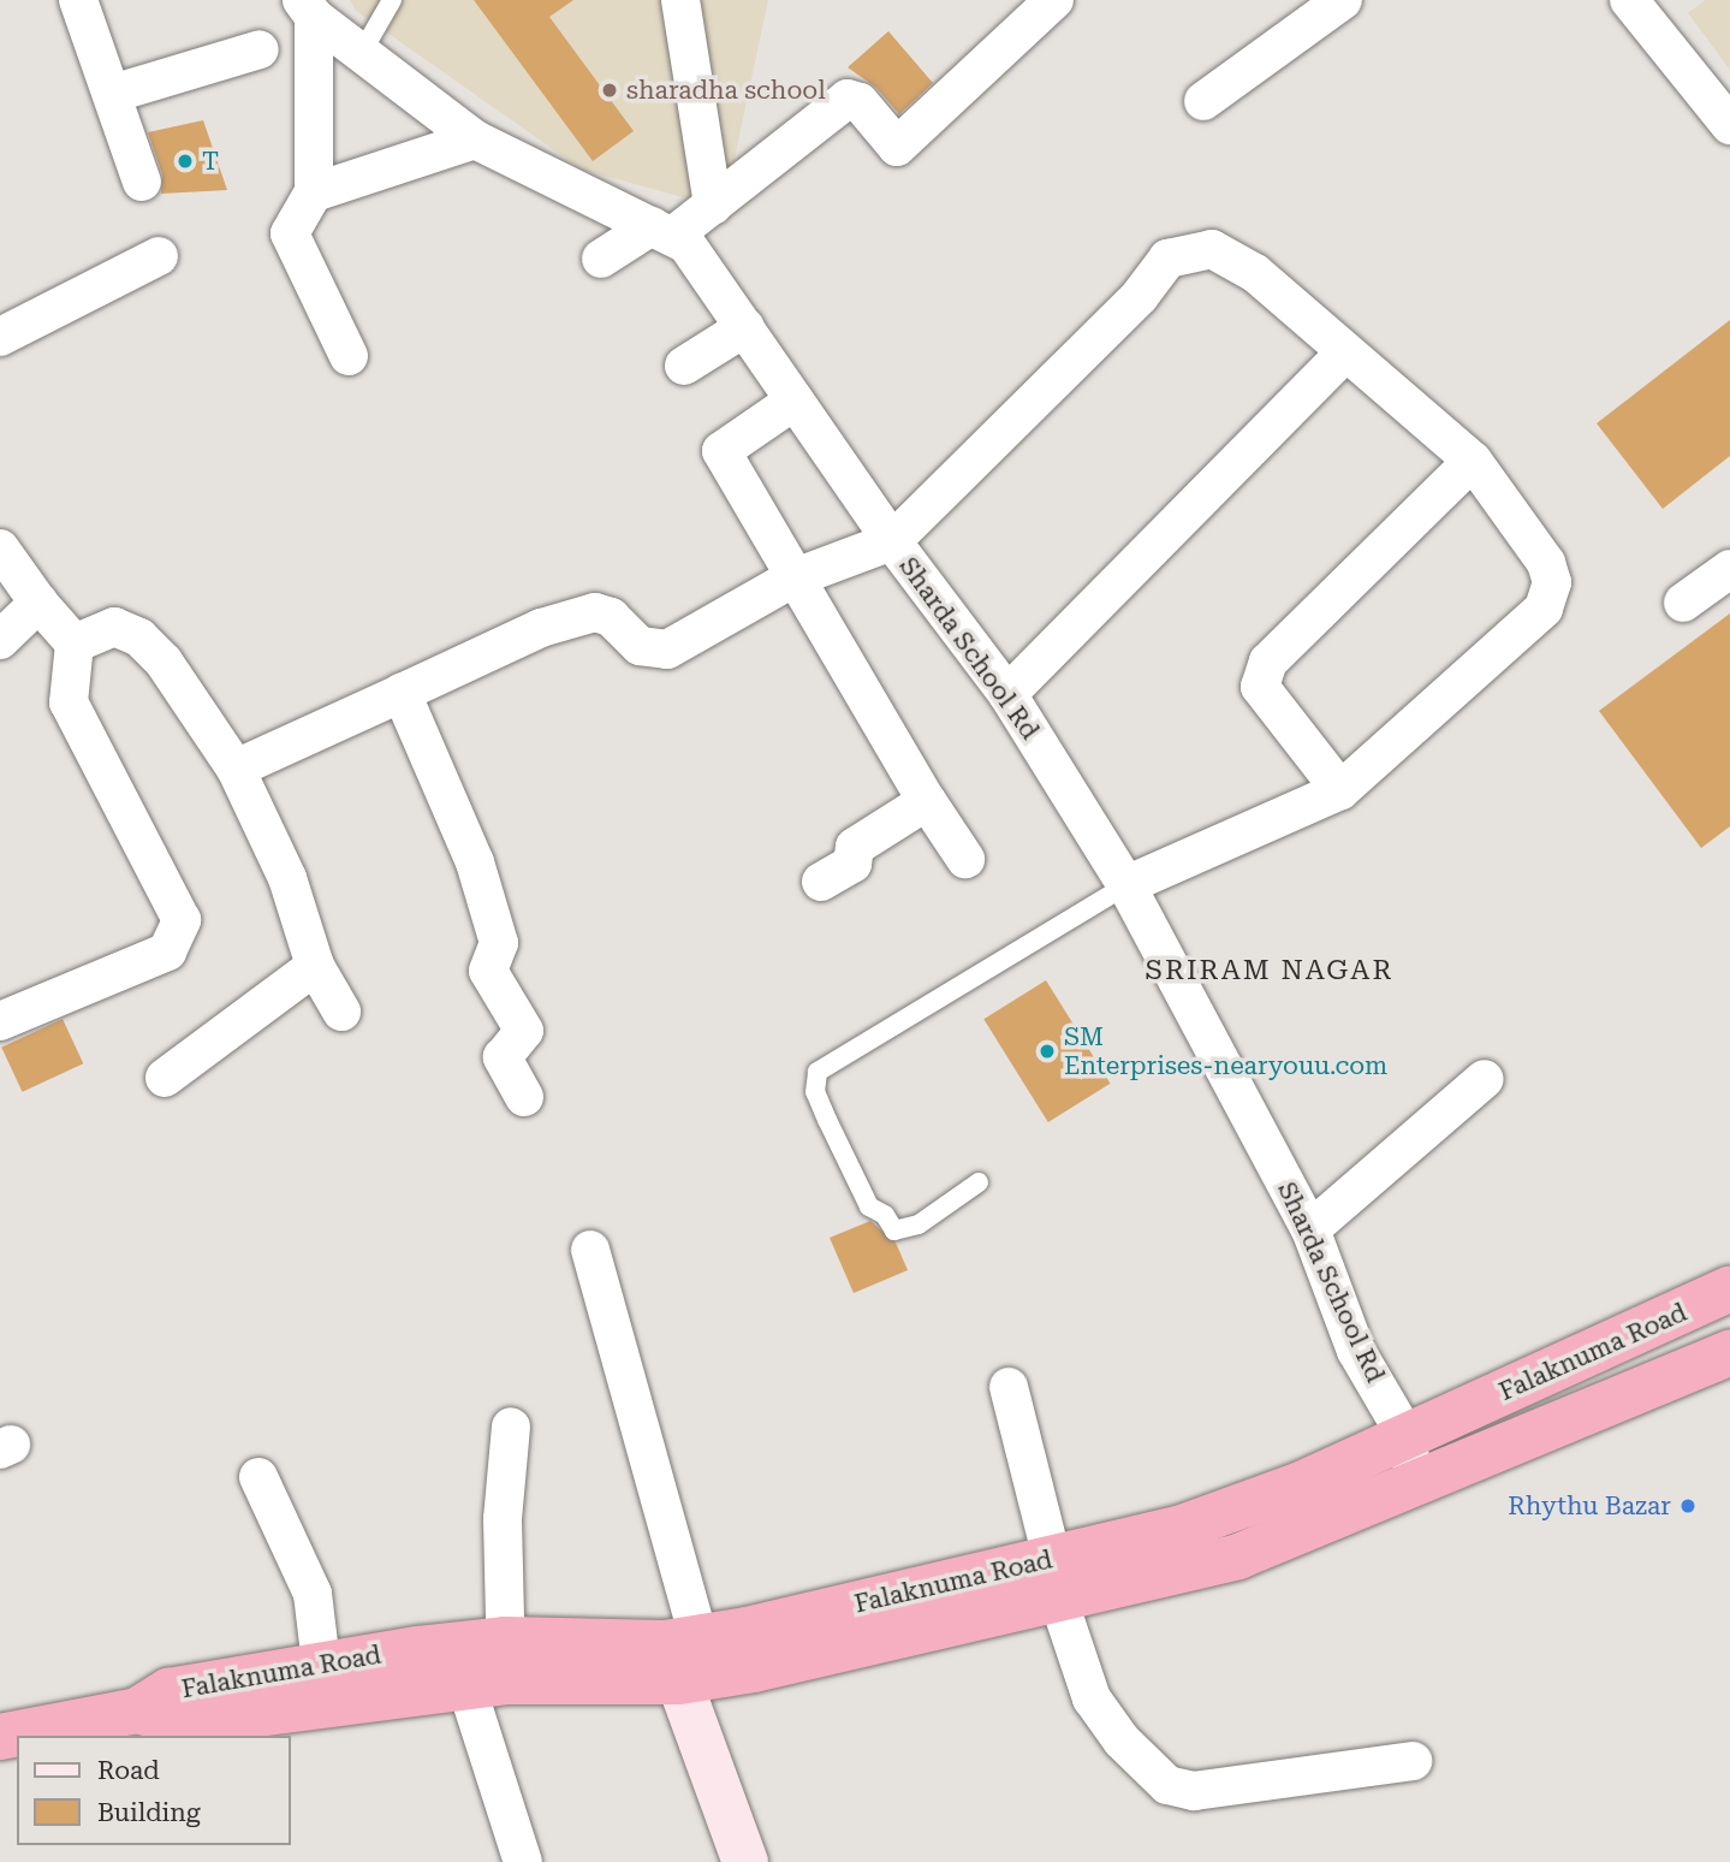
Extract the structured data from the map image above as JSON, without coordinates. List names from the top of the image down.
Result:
{
  "streets": {
    "highway": ["Falaknuma Road"],
    "street": ["Sharda School Rd"]
  },
  "crossings": [
    ["Sharda School Rd", "Falaknuma Road"]
  ],
  "districts": ["SRIRAM NAGAR"],
  "places": [
    "sharadha school",
    "T",
    "SM Enterprises-nearyouu.com",
    "Rhythu Bazar"
  ],
  "legend": ["Road", "Building"]
}
